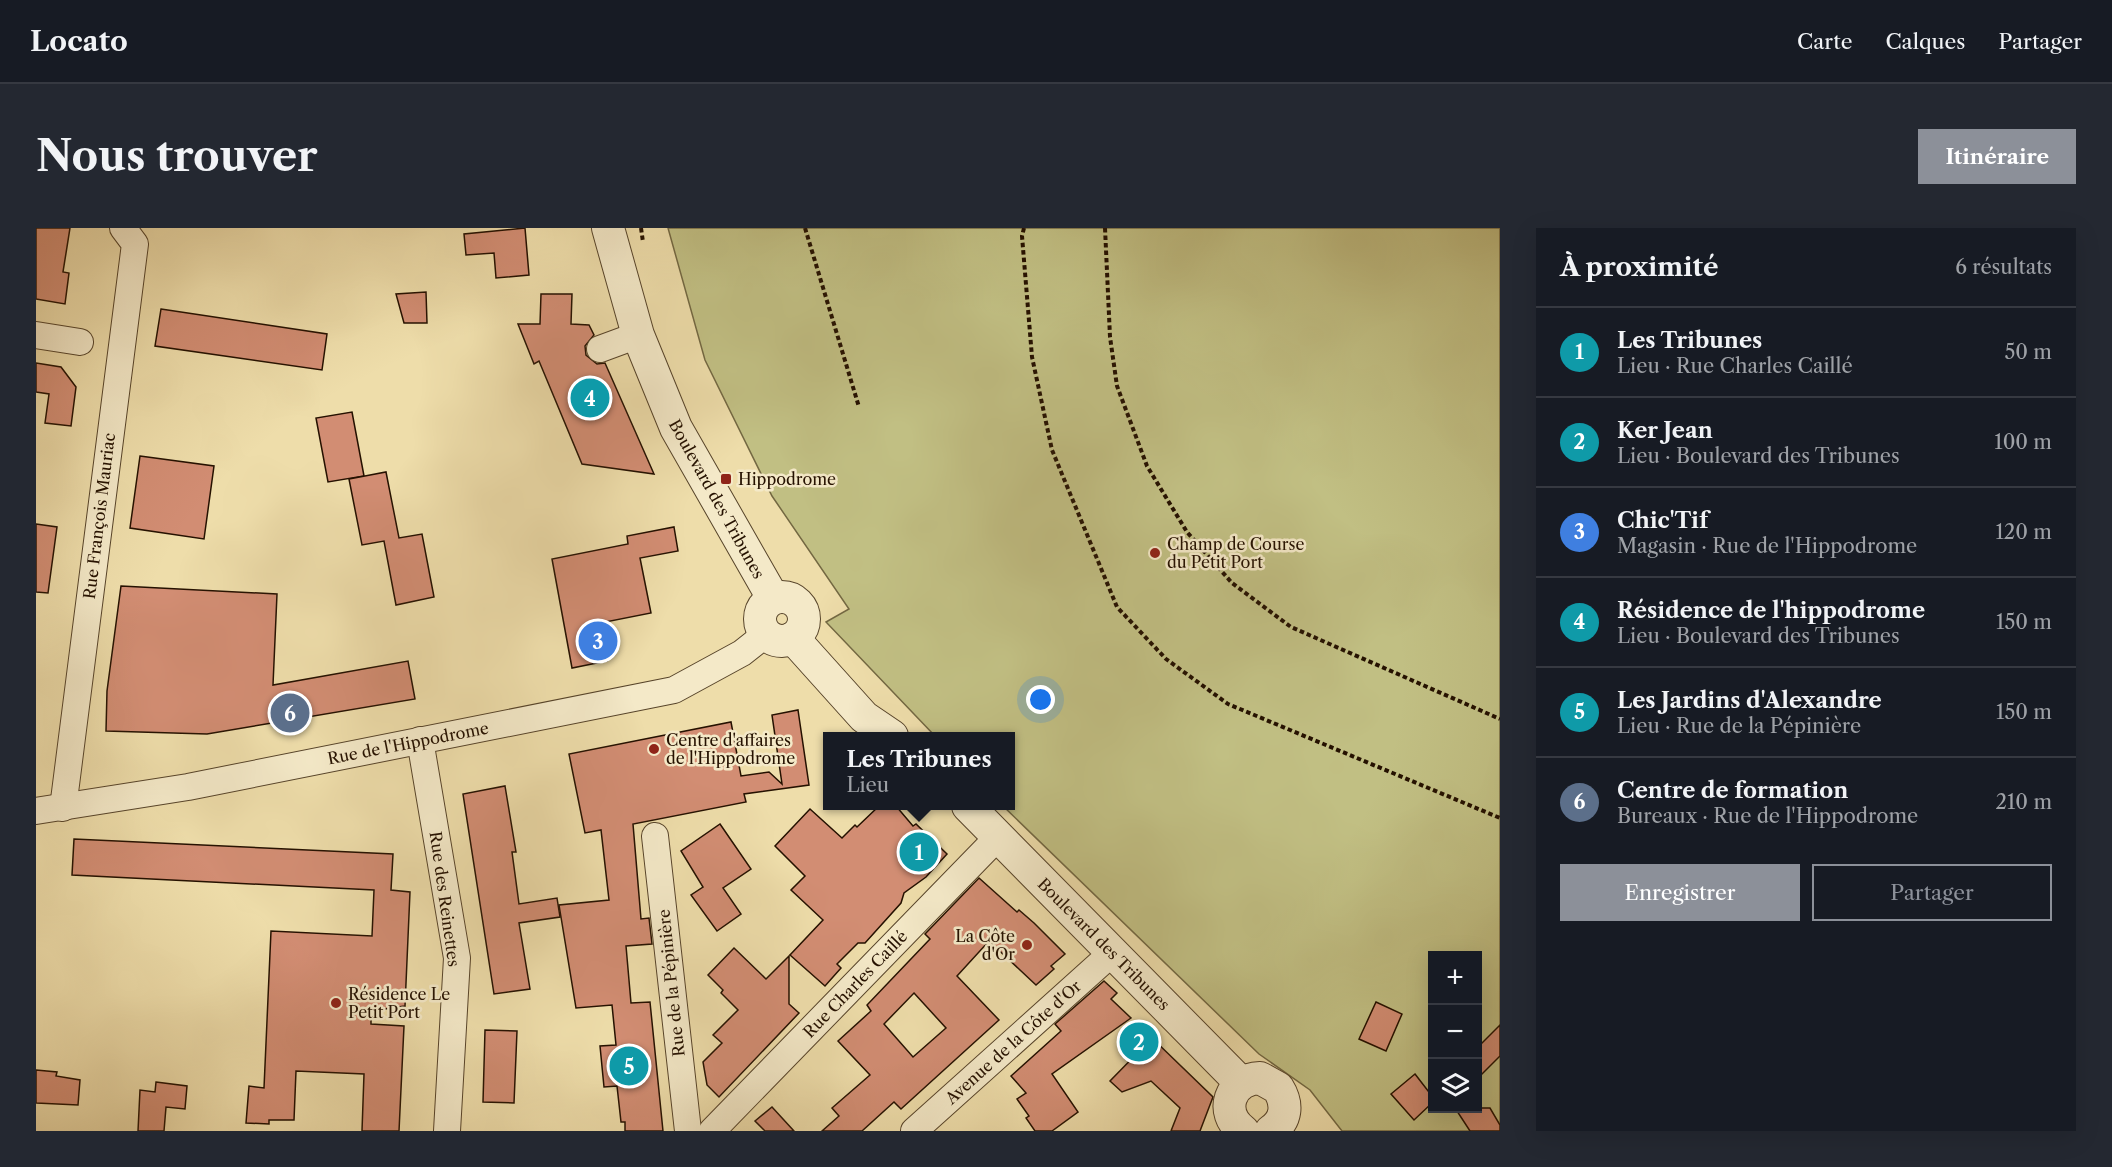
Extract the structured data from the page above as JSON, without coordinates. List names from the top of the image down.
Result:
{
  "streets": {
    "street": [
      "Boulevard des Tribunes",
      "Rue François Mauriac",
      "Rue de l'Hippodrome",
      "Rue des Reinettes",
      "Rue de la Pépinière",
      "Rue Charles Caillé",
      "Avenue de la Côte d'Or"
    ]
  },
  "crossings": [
    ["Boulevard des Tribunes", "Rue de l'Hippodrome"],
    ["Boulevard des Tribunes", "Rue Charles Caillé"],
    ["Boulevard des Tribunes", "Avenue de la Côte d'Or"],
    ["Rue François Mauriac", "Rue de l'Hippodrome"],
    ["Rue de l'Hippodrome", "Rue des Reinettes"]
  ],
  "places": {
    "transit": ["Hippodrome"],
    "other": [
      "Champ de Course du Petit Port",
      "Centre d'affaires de l'Hippodrome",
      "La Côte d'Or",
      "Résidence Le Petit Port"
    ]
  },
  "page": {
    "header": "Locato",
    "nav": ["Carte", "Calques", "Partager"],
    "buttons": [
      "Itinéraire",
      ["Enregistrer", "Partager"]
    ],
    "title": "Nous trouver",
    "heading": ["À proximité", "6 résultats"],
    "list": [
      {
        "mark": "1",
        "name": "Les Tribunes",
        "note": "Lieu · Rue Charles Caillé",
        "value": "50 m"
      },
      {
        "mark": "2",
        "name": "Ker Jean",
        "note": "Lieu · Boulevard des Tribunes",
        "value": "100 m"
      },
      {
        "mark": "3",
        "name": "Chic'Tif",
        "note": "Magasin · Rue de l'Hippodrome",
        "value": "120 m"
      },
      {
        "mark": "4",
        "name": "Résidence de l'hippodrome",
        "note": "Lieu · Boulevard des Tribunes",
        "value": "150 m"
      },
      {
        "mark": "5",
        "name": "Les Jardins d'Alexandre",
        "note": "Lieu · Rue de la Pépinière",
        "value": "150 m"
      },
      {
        "mark": "6",
        "name": "Centre de formation",
        "note": "Bureaux · Rue de l'Hippodrome",
        "value": "210 m"
      }
    ],
    "pins": [
      "4",
      "3",
      "6",
      "1",
      "2",
      "5"
    ],
    "popup": ["Les Tribunes", "Lieu"],
    "map_buttons": ["+", "−"]
  }
}
